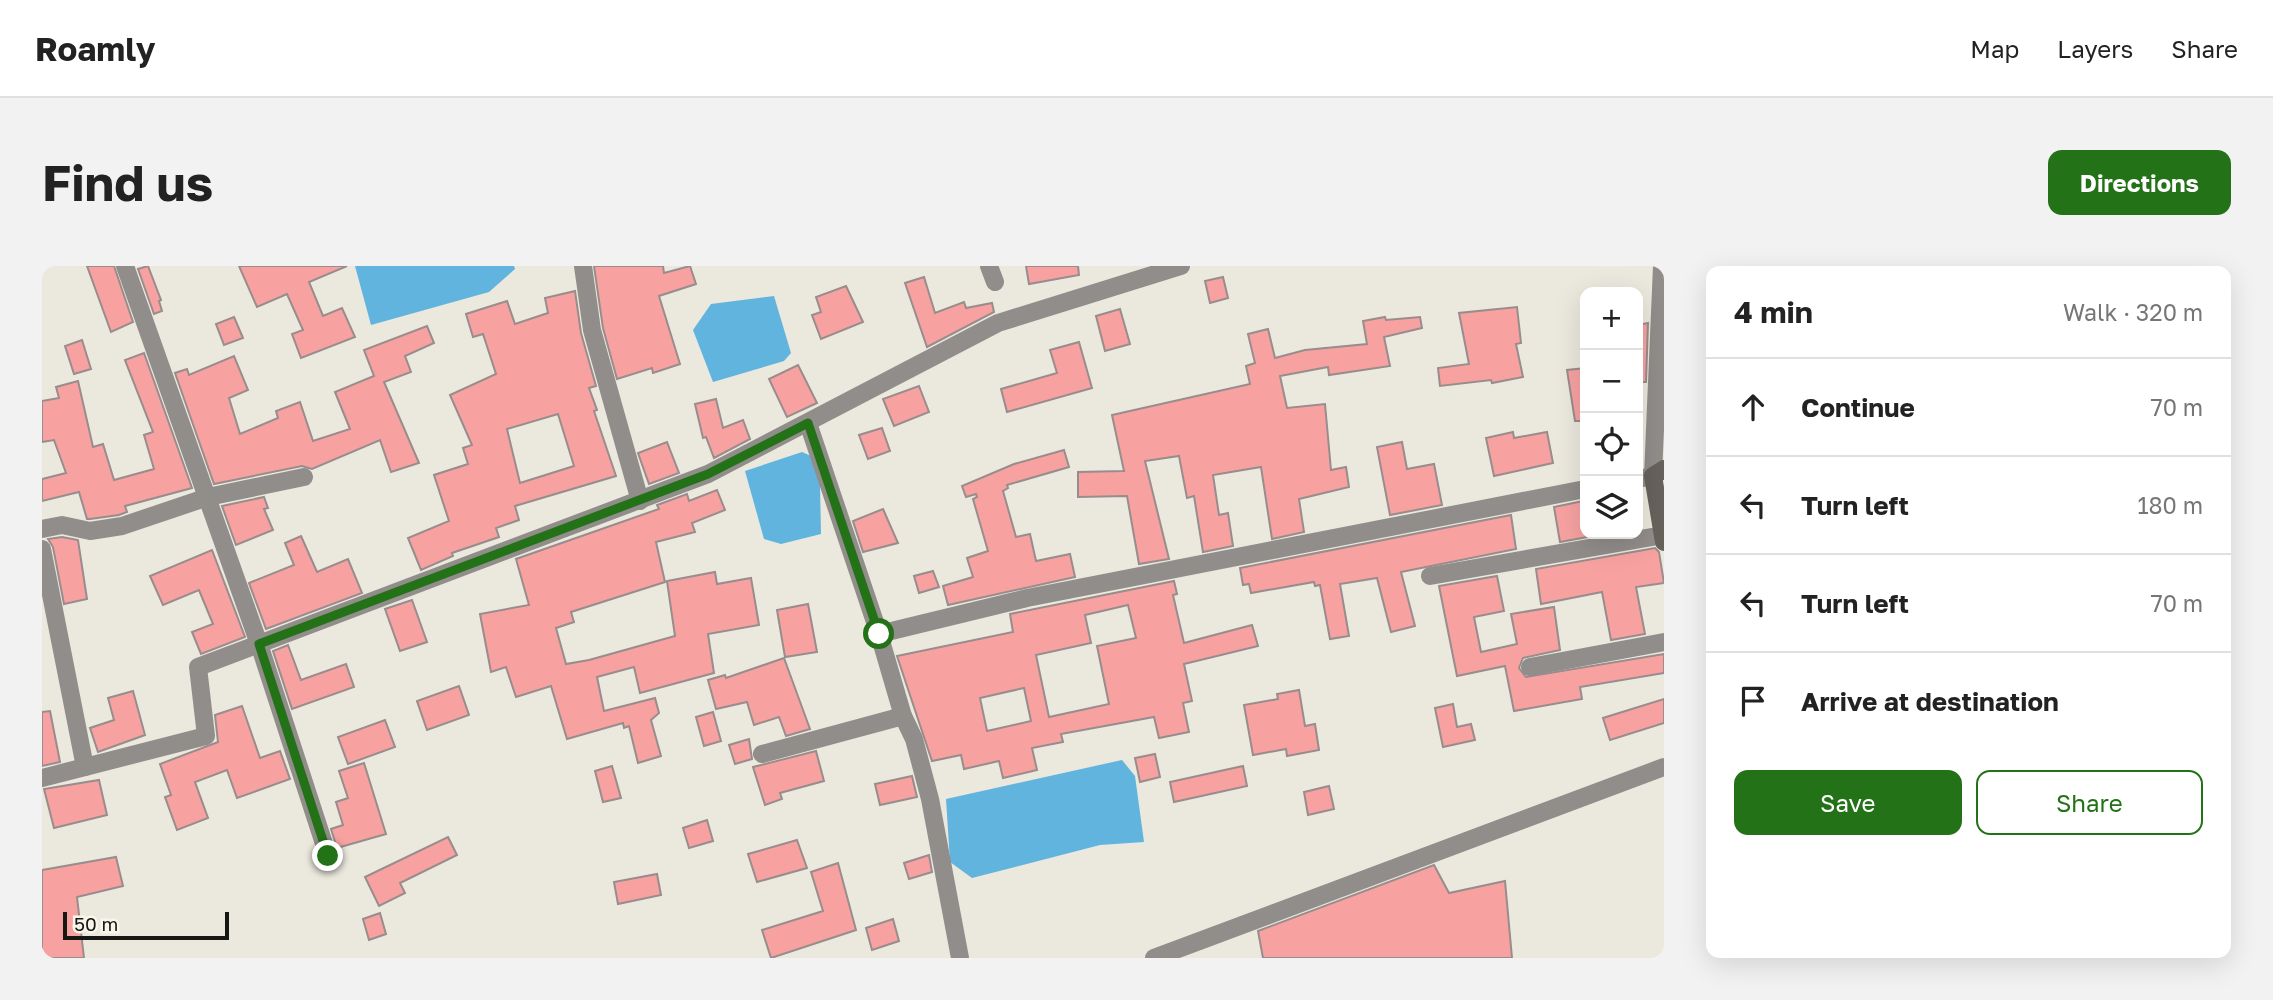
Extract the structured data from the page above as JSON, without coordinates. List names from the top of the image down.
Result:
{
  "scale_bar": "50 m",
  "page": {
    "header": "Roamly",
    "nav": ["Map", "Layers", "Share"],
    "buttons": [
      "Directions",
      ["Save", "Share"]
    ],
    "title": "Find us",
    "heading": ["4 min", "Walk · 320 m"],
    "map_buttons": ["+", "−"],
    "list": [
      ["Continue", "70 m"],
      ["Turn left", "180 m"],
      ["Turn left", "70 m"],
      "Arrive at destination"
    ],
    "scale": "50 m"
  }
}
